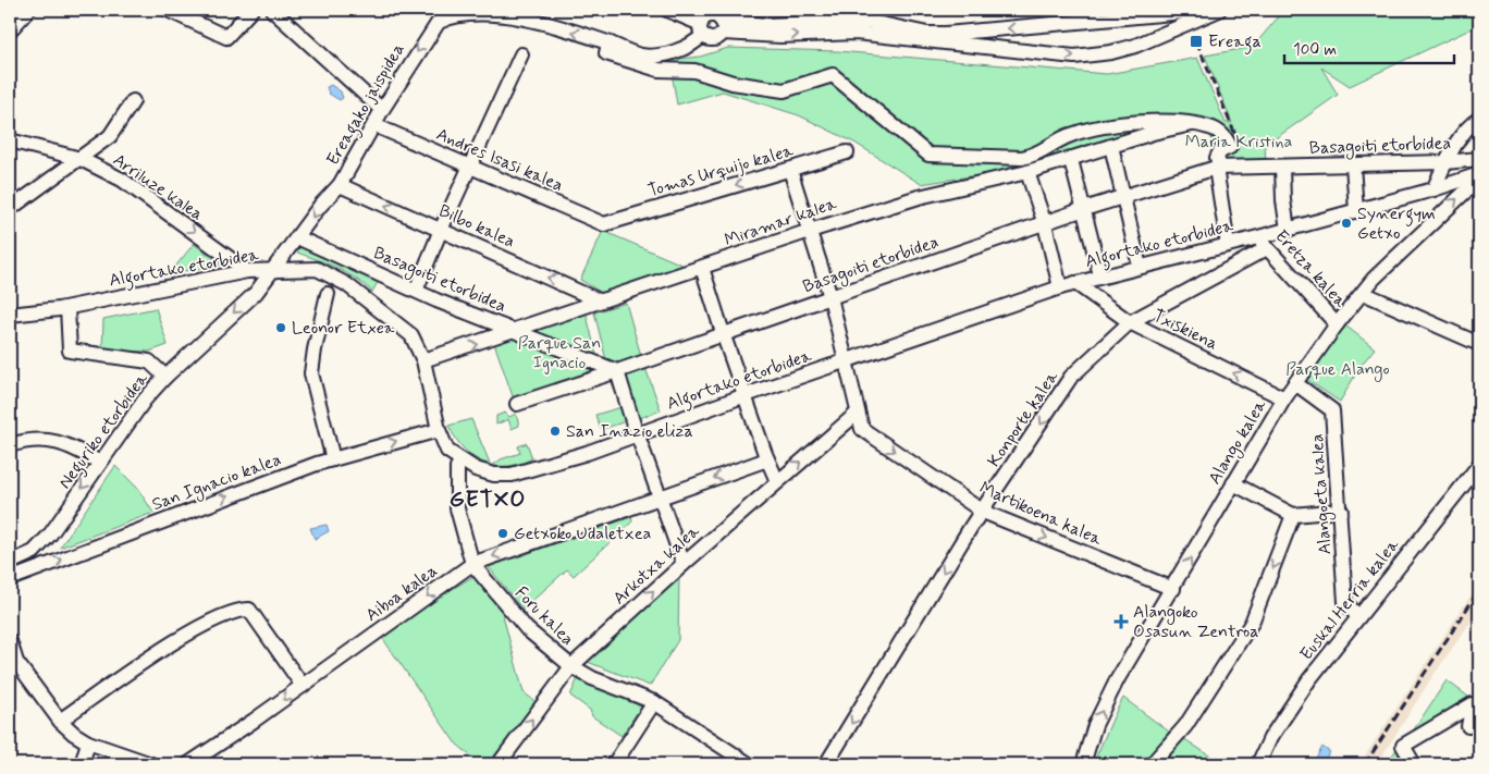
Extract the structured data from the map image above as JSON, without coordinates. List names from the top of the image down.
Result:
{
  "streets": {
    "street": [
      "Ereagako jaispidea",
      "Basagoiti etorbidea",
      "Andres Isasi kalea",
      "Tomas Urquijo kalea",
      "Arriluze kalea",
      "Miramar kalea",
      "Bilbo kalea",
      "Algortako etorbidea",
      "Eretza kalea",
      "Txiskiena",
      "Konporte kalea",
      "Neguriko etorbidea",
      "Alango kalea",
      "San Ignacio kalea",
      "Alangoeta kalea",
      "Martikoena kalea",
      "Arkotxa kalea",
      "Aiboa kalea",
      "Euskal Herria kalea",
      "Foru kalea"
    ]
  },
  "crossings": [
    ["Ereagako jaispidea", "Basagoiti etorbidea"],
    ["Ereagako jaispidea", "Bilbo kalea"],
    ["Ereagako jaispidea", "Algortako etorbidea"],
    ["Ereagako jaispidea", "Neguriko etorbidea"],
    ["Basagoiti etorbidea", "Miramar kalea"],
    ["Basagoiti etorbidea", "Martikoena kalea"],
    ["Andres Isasi kalea", "Tomas Urquijo kalea"],
    ["Tomas Urquijo kalea", "Martikoena kalea"],
    ["Arriluze kalea", "Algortako etorbidea"],
    ["Miramar kalea", "Bilbo kalea"],
    ["Miramar kalea", "Algortako etorbidea"],
    ["Miramar kalea", "Martikoena kalea"],
    ["Algortako etorbidea", "Eretza kalea"],
    ["Algortako etorbidea", "Txiskiena"],
    ["Algortako etorbidea", "Konporte kalea"],
    ["Algortako etorbidea", "Neguriko etorbidea"],
    ["Algortako etorbidea", "Alango kalea"],
    ["Algortako etorbidea", "San Ignacio kalea"],
    ["Algortako etorbidea", "Martikoena kalea"],
    ["Algortako etorbidea", "Foru kalea"],
    ["Eretza kalea", "Konporte kalea"],
    ["Eretza kalea", "Alango kalea"],
    ["Txiskiena", "Konporte kalea"],
    ["Txiskiena", "Alango kalea"],
    ["Konporte kalea", "Martikoena kalea"],
    ["Alango kalea", "Alangoeta kalea"],
    ["Alango kalea", "Martikoena kalea"],
    ["Alangoeta kalea", "Euskal Herria kalea"],
    ["Martikoena kalea", "Arkotxa kalea"],
    ["Arkotxa kalea", "Foru kalea"],
    ["Aiboa kalea", "Foru kalea"]
  ],
  "one_way": [
    "Ereagako jaispidea",
    "Tomas Urquijo kalea",
    "Arriluze kalea",
    "Bilbo kalea",
    "Txiskiena",
    "Konporte kalea",
    "Neguriko etorbidea",
    "San Ignacio kalea",
    "Martikoena kalea",
    "Arkotxa kalea",
    "Aiboa kalea"
  ],
  "districts": ["GETXO"],
  "parks": ["Maria Kristina", "Parque San Ignacio", "Parque Alango"],
  "places": {
    "transit": ["Ereaga"],
    "other": [
      "Synergym Getxo",
      "Leonor Etxea",
      "San Inazio eliza",
      "Getxoko Udaletxea"
    ],
    "health": ["Alangoko Osasun Zentroa"]
  },
  "scale_bar": "100 m"
}
